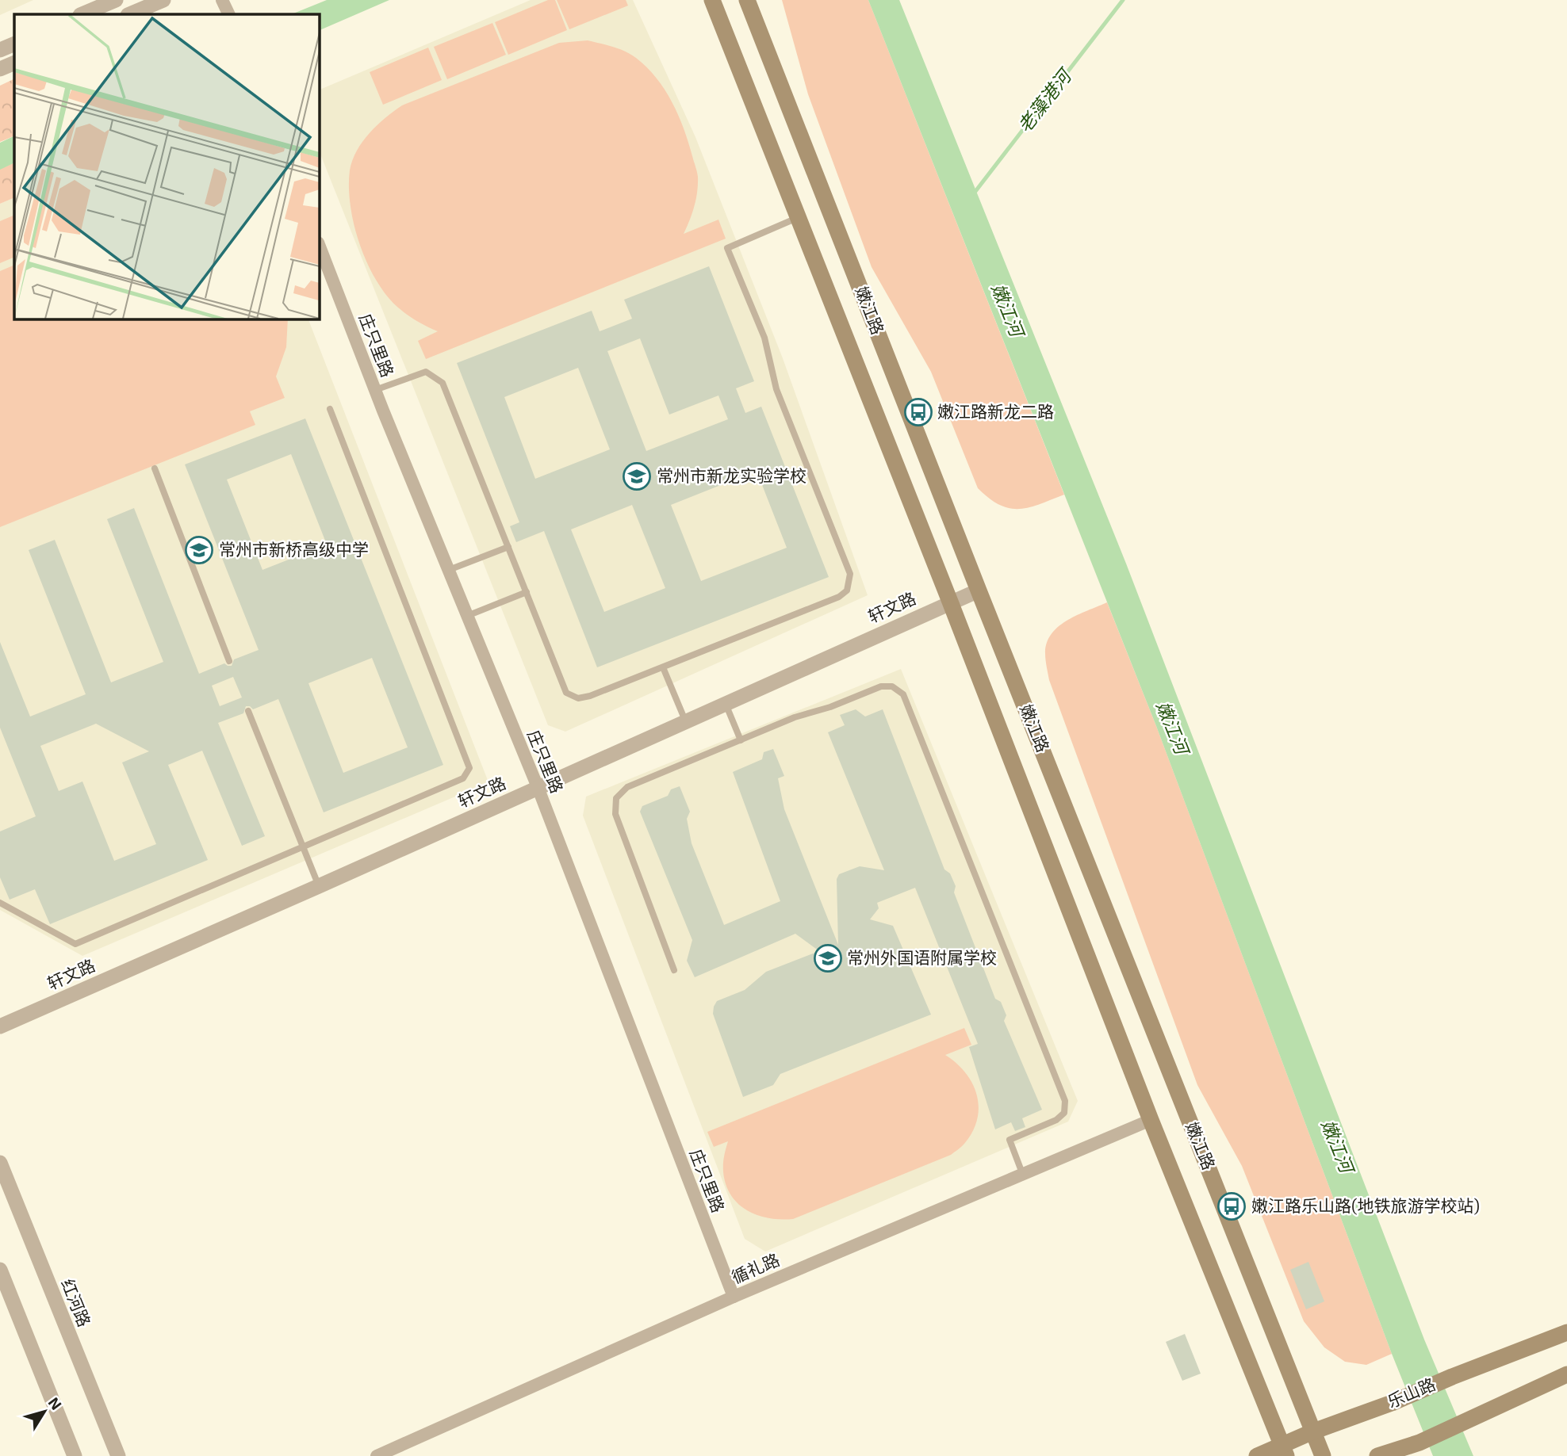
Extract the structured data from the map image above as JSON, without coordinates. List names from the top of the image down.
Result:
{
  "streets": {
    "main road": ["嫩江路", "乐山路"],
    "street": [
      "庄只里路",
      "轩文路",
      "循礼路",
      "红河路"
    ]
  },
  "crossings": [
    ["嫩江路", "轩文路"],
    ["嫩江路", "循礼路"],
    ["嫩江路", "乐山路"],
    ["庄只里路", "轩文路"],
    ["庄只里路", "循礼路"]
  ],
  "water": ["老藻港河", "嫩江河"],
  "places": {
    "bus stop": ["嫩江路新龙二路", "嫩江路乐山路(地铁旅游学校站)"],
    "school or university": ["常州市新龙实验学校", "常州市新桥高级中学", "常州外国语附属学校"]
  },
  "north": "top right"
}
